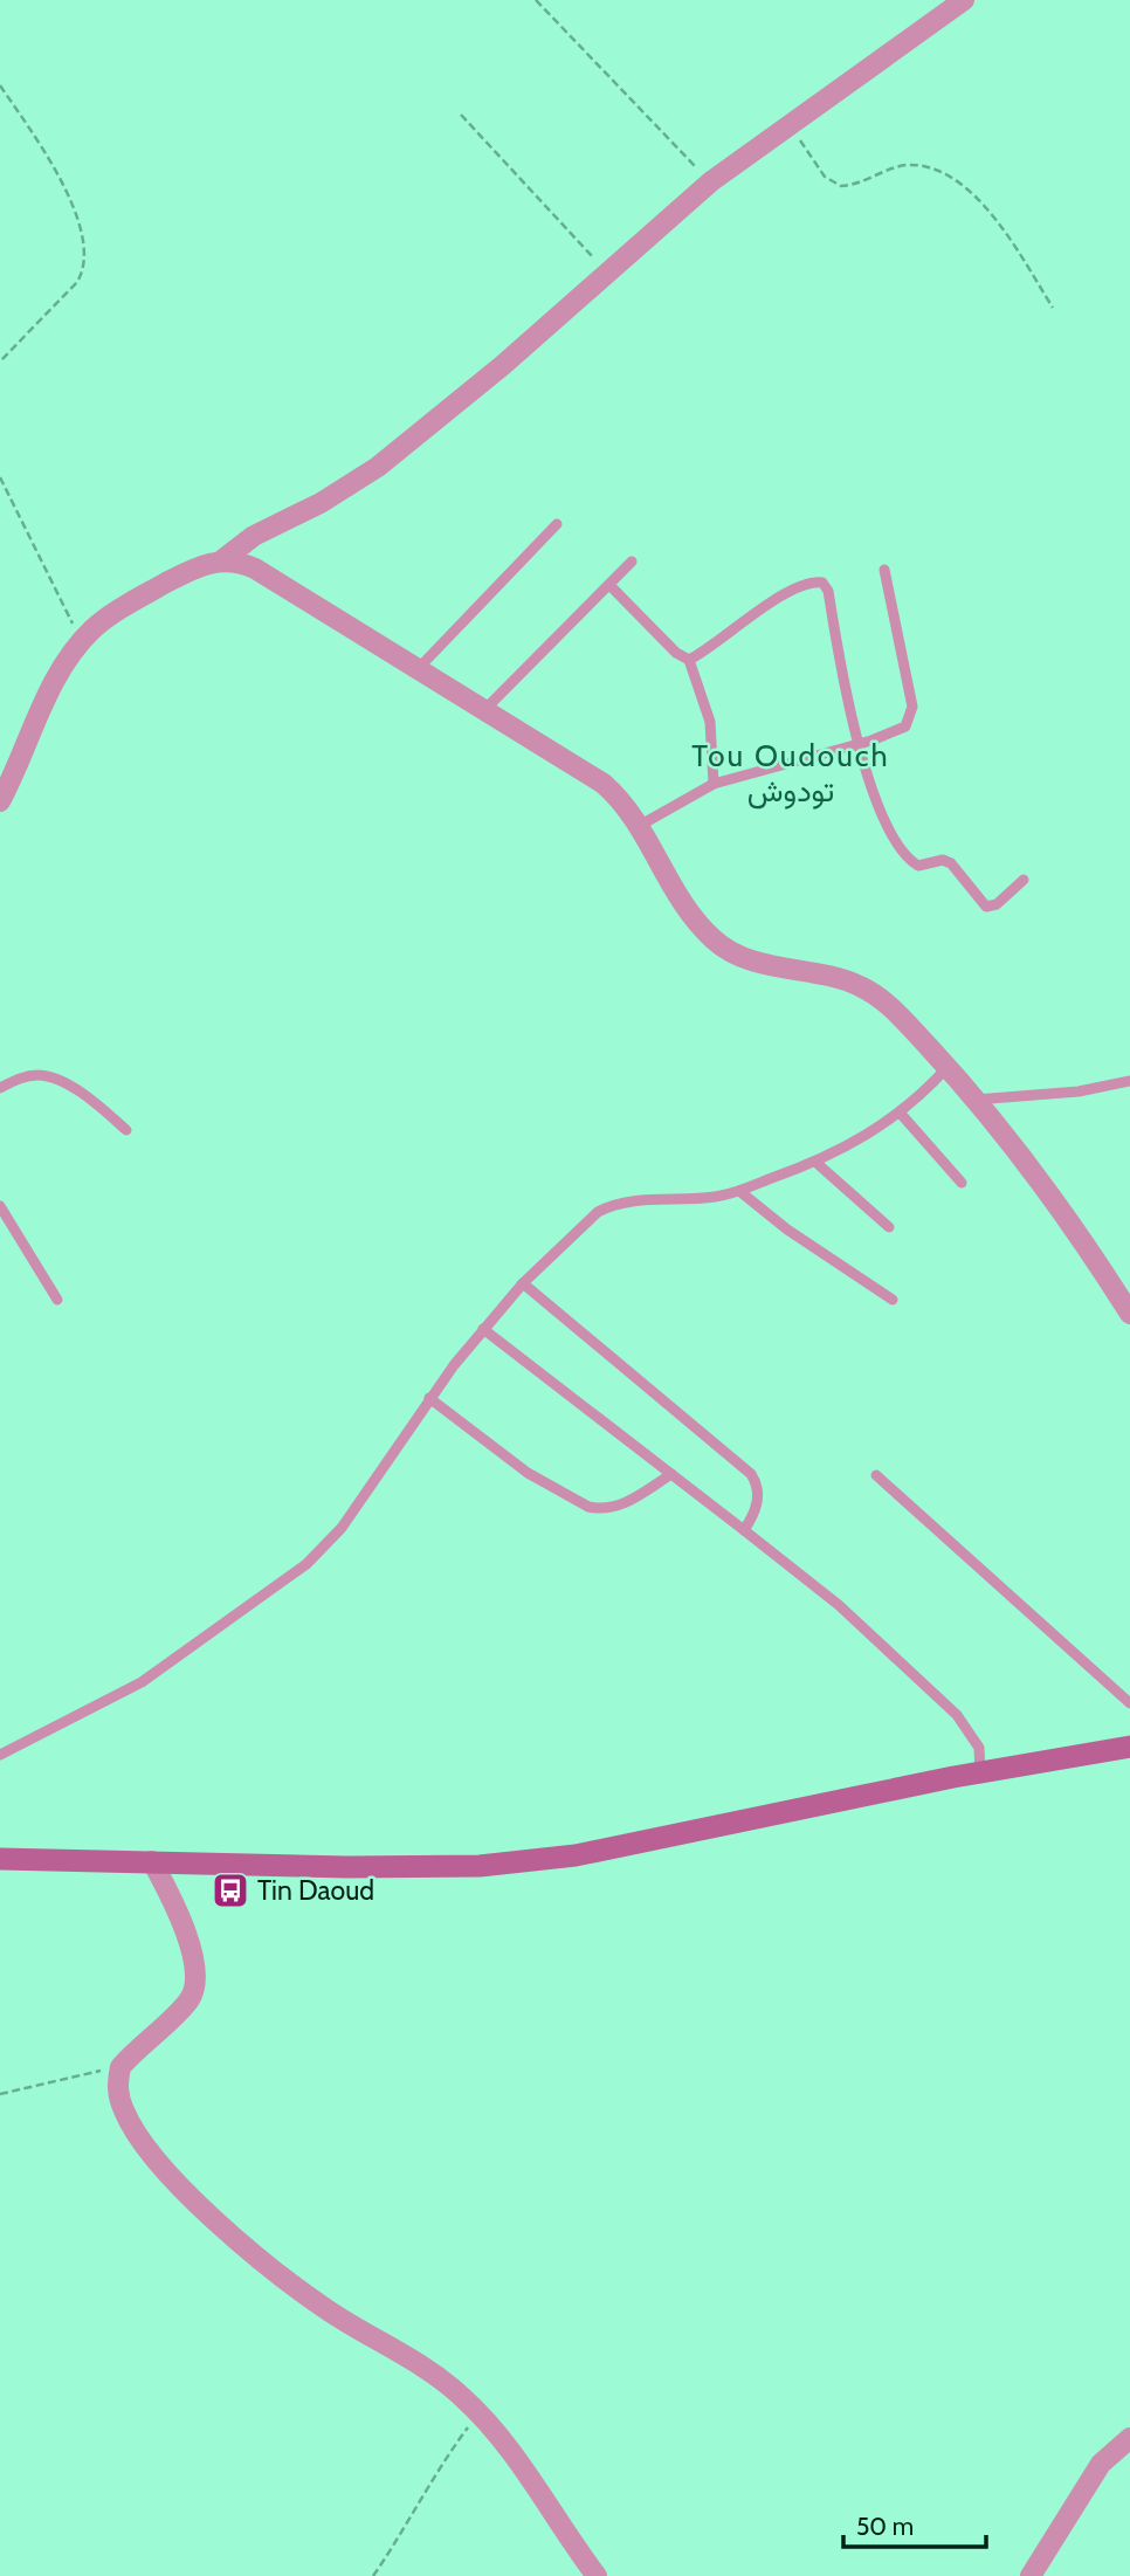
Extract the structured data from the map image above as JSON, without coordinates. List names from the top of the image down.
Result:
{
  "districts": ["Tou Oudouch تودوش"],
  "places": {
    "bus stop": ["Tin Daoud"]
  },
  "scale_bar": "50 m"
}
